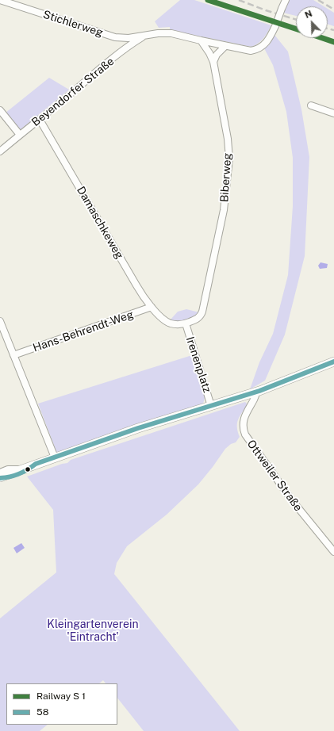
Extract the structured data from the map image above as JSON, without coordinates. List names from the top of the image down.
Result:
{
  "streets": {
    "street": [
      "Stichlerweg",
      "Beyendorfer Straße",
      "Biberweg",
      "Damaschkeweg",
      "Hans-Behrendt-Weg",
      "Irenenplatz",
      "Ottweiler Straße"
    ]
  },
  "crossings": [
    ["Stichlerweg", "Beyendorfer Straße"],
    ["Stichlerweg", "Biberweg"],
    ["Beyendorfer Straße", "Damaschkeweg"],
    ["Biberweg", "Irenenplatz"],
    ["Damaschkeweg", "Hans-Behrendt-Weg"],
    ["Damaschkeweg", "Irenenplatz"]
  ],
  "parks": ["Kleingartenverein 'Eintracht'"],
  "lines": ["transit line 58"],
  "legend": ["Railway S 1", "58"],
  "north": "top left"
}
